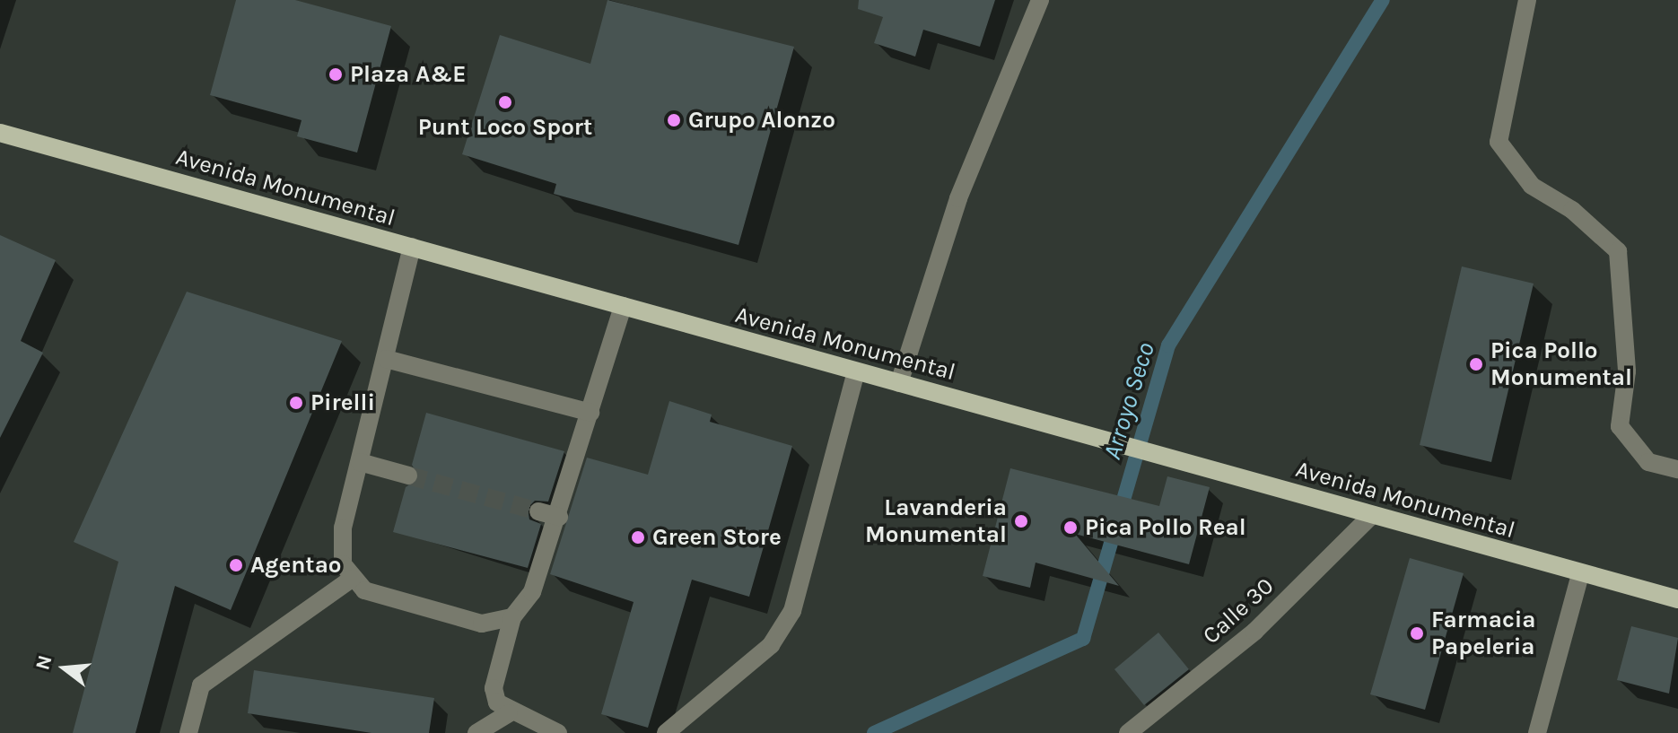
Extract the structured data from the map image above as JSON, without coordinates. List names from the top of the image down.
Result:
{
  "streets": {
    "main road": ["Avenida Monumental"],
    "street": ["Calle 30"]
  },
  "crossings": [
    ["Avenida Monumental", "Calle 30"]
  ],
  "water": ["Arroyo Seco"],
  "places": [
    "Plaza A&E",
    "Punt Loco Sport",
    "Grupo Alonzo",
    "Pica Pollo Monumental",
    "Pirelli",
    "Lavanderia Monumental",
    "Pica Pollo Real",
    "Green Store",
    "Agentao",
    "Farmacia Papeleria"
  ],
  "north": "left"
}
